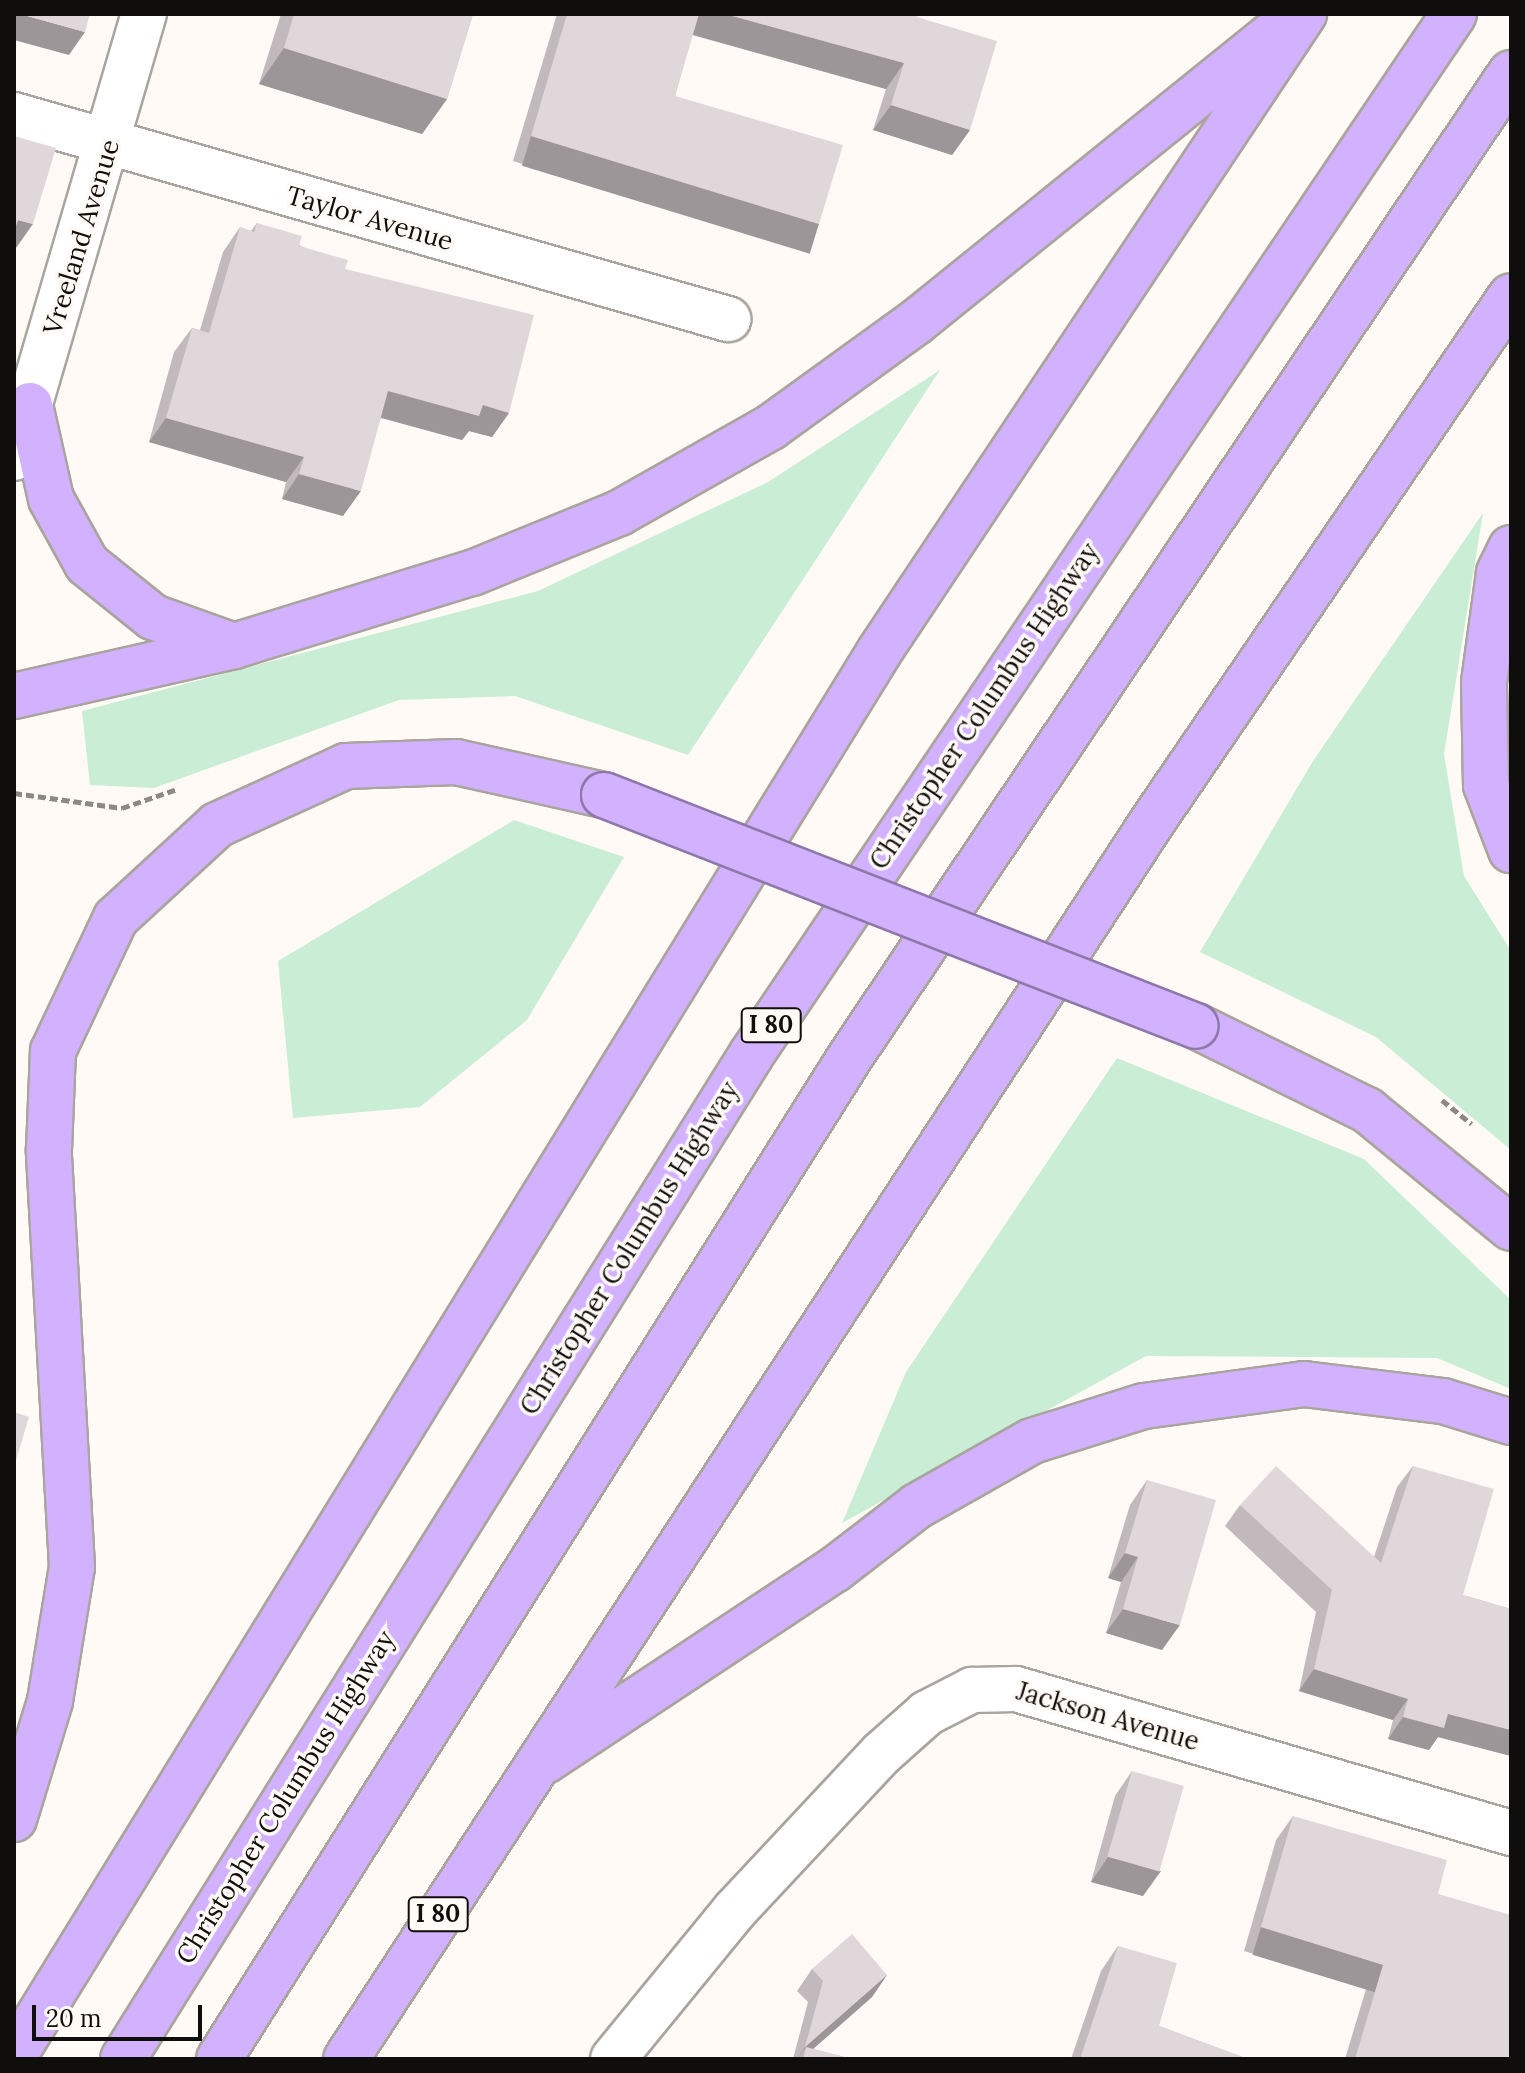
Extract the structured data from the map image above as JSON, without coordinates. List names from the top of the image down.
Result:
{
  "streets": {
    "highway": ["Christopher Columbus Highway", "I 80"],
    "street": ["Taylor Avenue", "Vreeland Avenue", "Jackson Avenue"]
  },
  "crossings": [
    ["Taylor Avenue", "Vreeland Avenue"]
  ],
  "scale_bar": "20 m"
}
